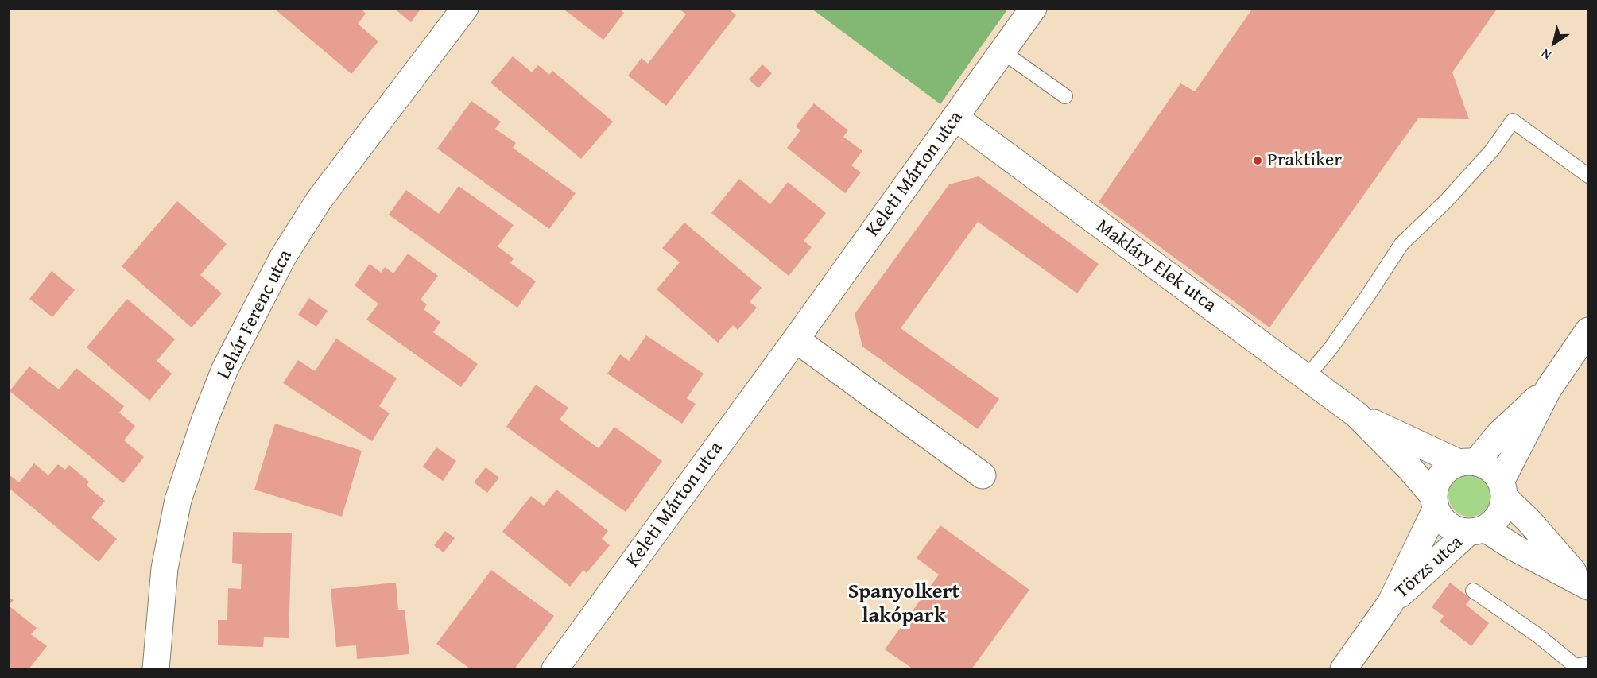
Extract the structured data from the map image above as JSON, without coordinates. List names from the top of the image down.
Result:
{
  "streets": {
    "street": [
      "Keleti Márton utca",
      "Makláry Elek utca",
      "Lehár Ferenc utca",
      "Törzs utca"
    ]
  },
  "crossings": [
    ["Keleti Márton utca", "Makláry Elek utca"],
    ["Makláry Elek utca", "Törzs utca"]
  ],
  "districts": ["Spanyolkert lakópark"],
  "places": ["Praktiker"],
  "north": "bottom left"
}
